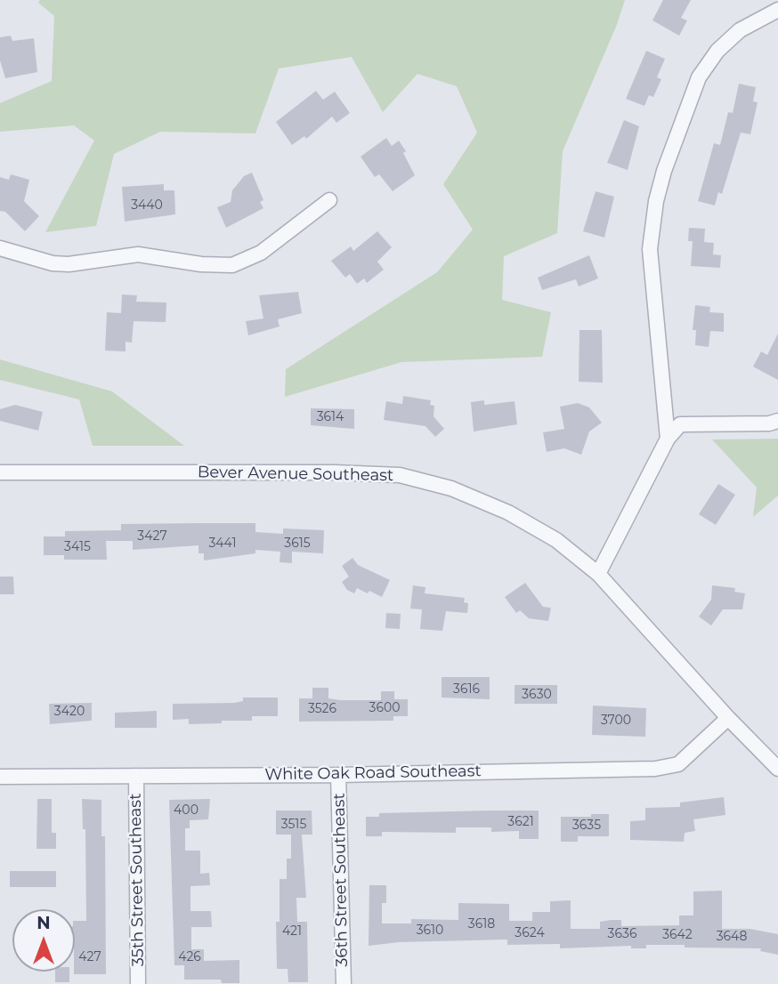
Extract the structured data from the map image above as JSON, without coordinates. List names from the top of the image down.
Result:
{
  "streets": {
    "street": [
      "Bever Avenue Southeast",
      "White Oak Road Southeast",
      "35th Street Southeast",
      "36th Street Southeast"
    ]
  },
  "crossings": [
    ["Bever Avenue Southeast", "White Oak Road Southeast"],
    ["White Oak Road Southeast", "35th Street Southeast"],
    ["White Oak Road Southeast", "36th Street Southeast"]
  ],
  "house_numbers": [
    "3440",
    "3614",
    "3427",
    "3441",
    "3615",
    "3415",
    "3616",
    "3630",
    "3600",
    "3526",
    "3420",
    "3700",
    "400",
    "3621",
    "3515",
    "3635",
    "3618",
    "3610",
    "421",
    "3624",
    "3636",
    "3642",
    "3648",
    "427",
    "426"
  ],
  "north": "top"
}
